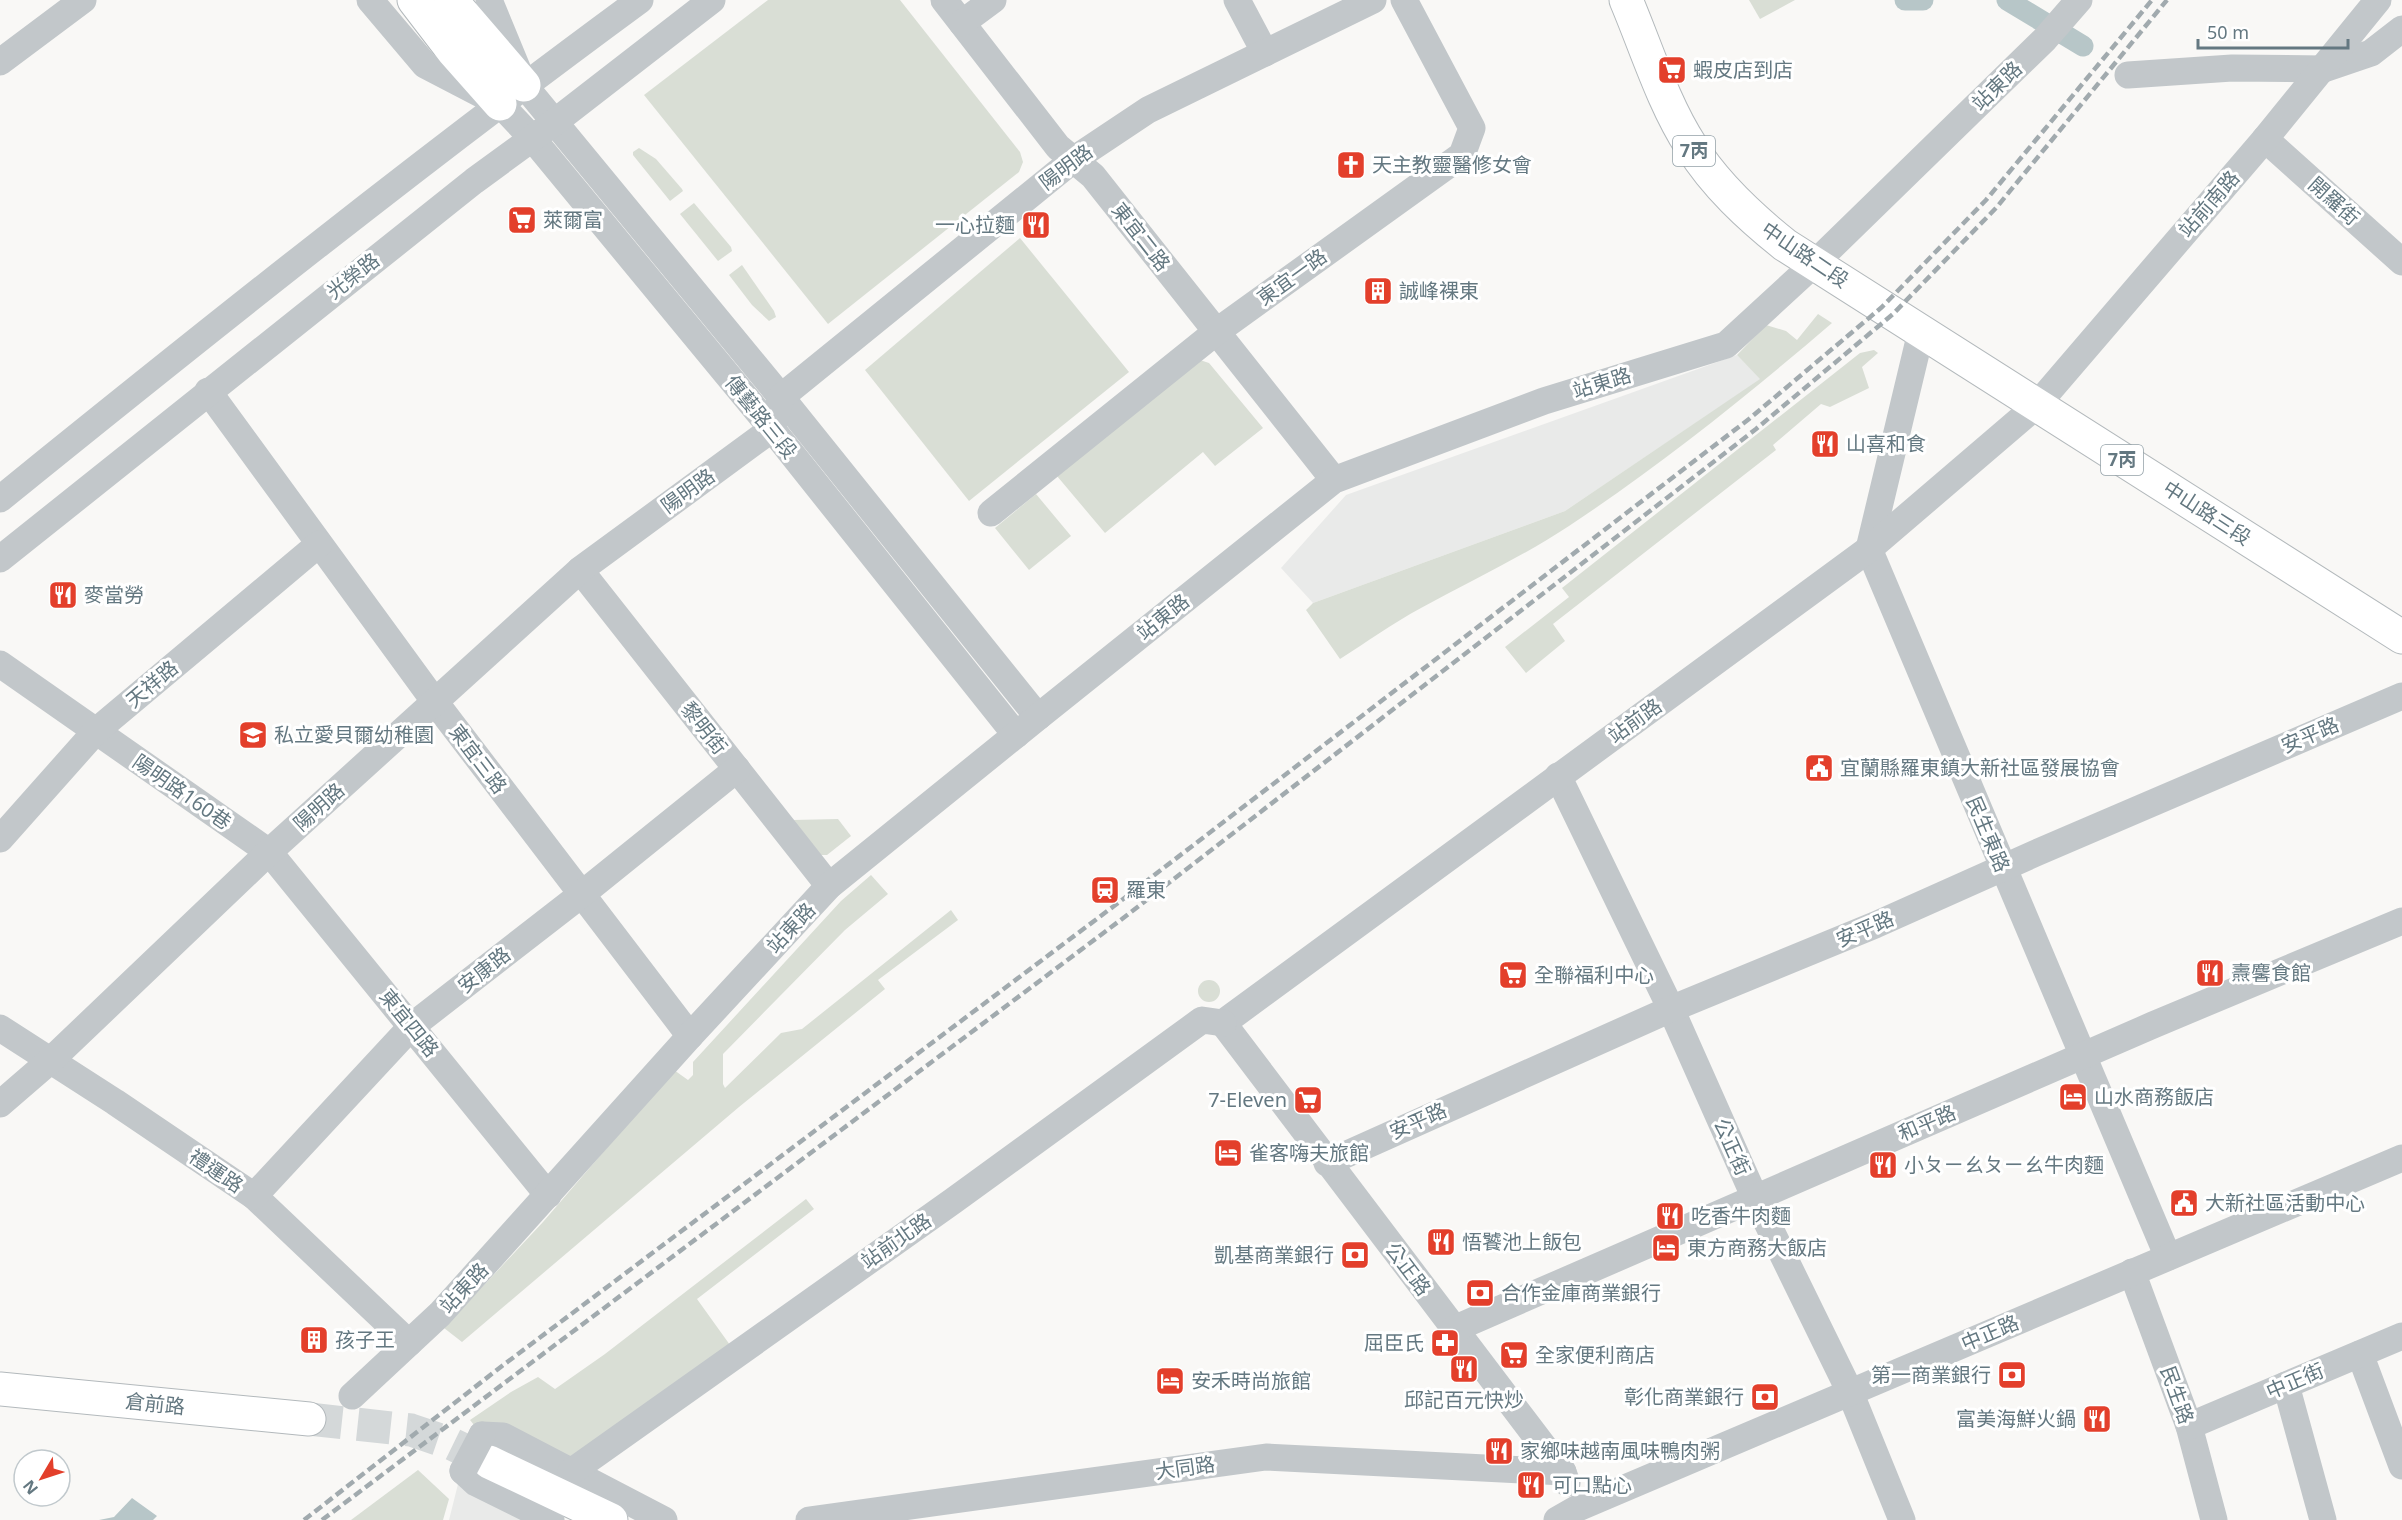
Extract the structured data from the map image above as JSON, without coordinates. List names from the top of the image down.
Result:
{
  "streets": {
    "main road": [
      "7丙",
      "中山路二段",
      "中山路三段",
      "倉前路"
    ],
    "street": [
      "站東路",
      "陽明路",
      "開羅街",
      "站前南路",
      "東宜二路",
      "光榮路",
      "東宜一路",
      "傳藝路三段",
      "天祥路",
      "站前路",
      "黎明街",
      "安平路",
      "東宜三路",
      "陽明路160巷",
      "民生東路",
      "安康路",
      "東宜四路",
      "和平路",
      "公正街",
      "禮運路",
      "站前北路",
      "公正路",
      "中正路",
      "中正街",
      "民生路",
      "大同路"
    ]
  },
  "crossings": [
    ["站東路", "東宜二路"],
    ["站東路", "中山路二段"],
    ["站東路", "傳藝路三段"],
    ["站東路", "黎明街"],
    ["站東路", "東宜三路"],
    ["站東路", "東宜四路"],
    ["站東路", "禮運路"],
    ["陽明路", "東宜二路"],
    ["陽明路", "傳藝路三段"],
    ["陽明路", "黎明街"],
    ["陽明路", "東宜三路"],
    ["陽明路", "陽明路160巷"],
    ["陽明路", "東宜四路"],
    ["陽明路", "禮運路"],
    ["開羅街", "站前南路"],
    ["站前南路", "中山路三段"],
    ["站前南路", "站前路"],
    ["東宜二路", "東宜一路"],
    ["中山路二段", "中山路三段"],
    ["光榮路", "傳藝路三段"],
    ["光榮路", "東宜三路"],
    ["中山路三段", "站前路"],
    ["天祥路", "東宜三路"],
    ["天祥路", "陽明路160巷"],
    ["站前路", "民生東路"],
    ["站前路", "公正街"],
    ["站前路", "站前北路"],
    ["站前路", "公正路"],
    ["黎明街", "安康路"],
    ["安平路", "民生東路"],
    ["安平路", "公正街"],
    ["安平路", "公正路"],
    ["東宜三路", "安康路"],
    ["陽明路160巷", "東宜四路"],
    ["民生東路", "和平路"],
    ["民生東路", "中正路"],
    ["安康路", "東宜四路"],
    ["安康路", "禮運路"],
    ["和平路", "公正街"],
    ["和平路", "公正路"],
    ["公正街", "中正路"],
    ["站前北路", "公正路"],
    ["公正路", "中正路"],
    ["公正路", "大同路"],
    ["中正路", "民生路"],
    ["中正街", "民生路"]
  ],
  "places": {
    "supermarket": [
      "蝦皮店到店",
      "萊爾富",
      "全聯福利中心",
      "7-Eleven",
      "全家便利商店"
    ],
    "church": ["天主教靈醫修女會"],
    "restaurant": [
      "一心拉麵",
      "山喜和食",
      "麥當勞",
      "燾麘食館",
      "小ㄆㄧㄠㄆㄧㄠ牛肉麵",
      "吃香牛肉麵",
      "悟饕池上飯包",
      "邱記百元快炒",
      "富美海鮮火鍋",
      "家鄉味越南風味鴨肉粥",
      "可口點心"
    ],
    "building": ["誠峰裸東", "孩子王"],
    "school or university": ["私立愛貝爾幼稚園"],
    "public building": ["宜蘭縣羅東鎮大新社區發展協會", "大新社區活動中心"],
    "station": ["羅東"],
    "hotel": [
      "山水商務飯店",
      "雀客嗨夫旅館",
      "東方商務大飯店",
      "安禾時尚旅館"
    ],
    "bank": [
      "凱基商業銀行",
      "合作金庫商業銀行",
      "第一商業銀行",
      "彰化商業銀行"
    ],
    "pharmacy": ["屈臣氏"]
  },
  "scale_bar": "50 m",
  "north": "bottom left"
}
